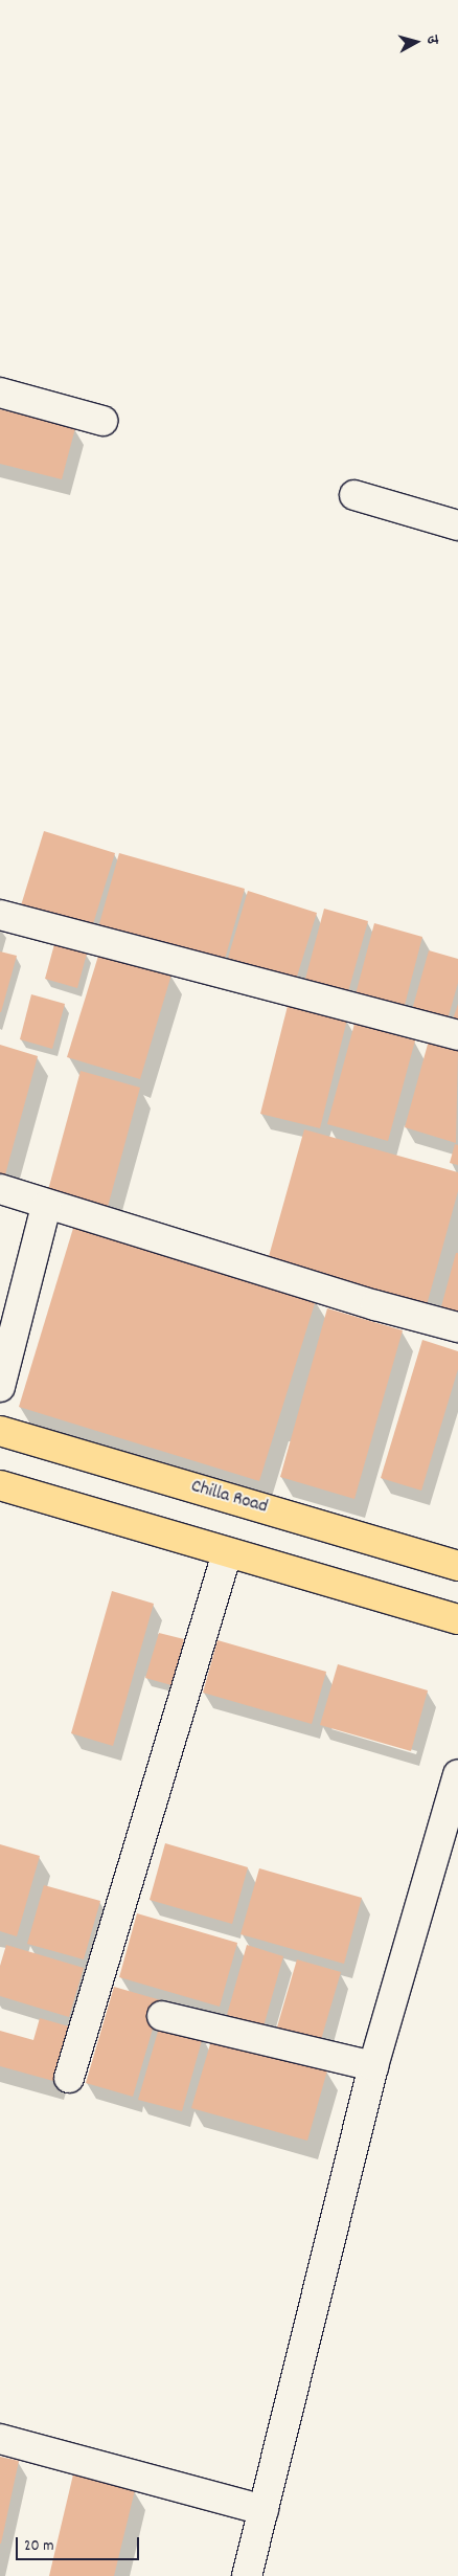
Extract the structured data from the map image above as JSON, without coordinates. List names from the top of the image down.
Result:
{
  "streets": {
    "main road": ["Chilla Road"]
  },
  "scale_bar": "20 m",
  "north": "right"
}
